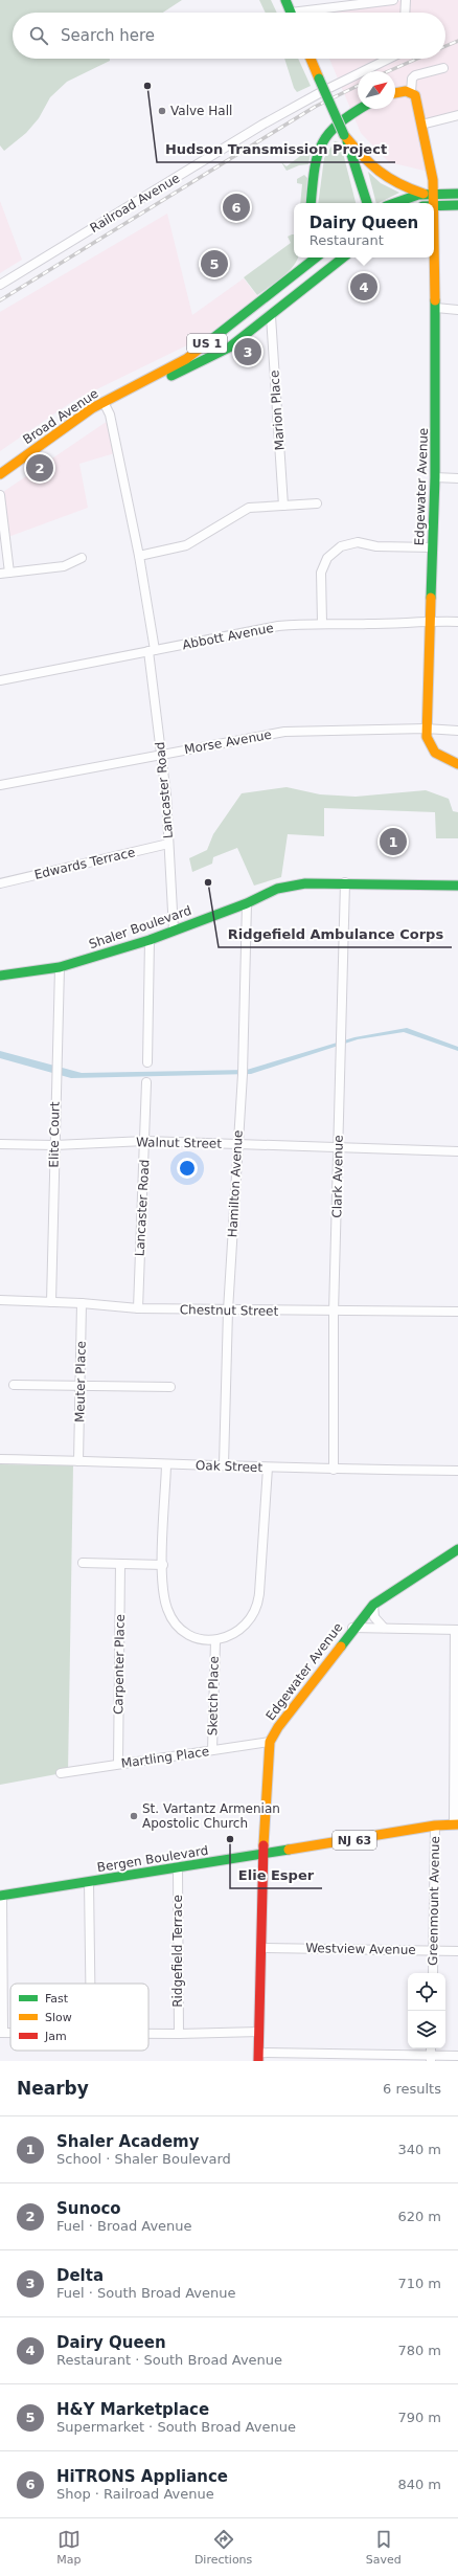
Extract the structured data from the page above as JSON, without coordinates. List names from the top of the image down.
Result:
{
  "streets": {
    "street": [
      "Railroad Avenue",
      "US 1",
      "Marion Place",
      "Broad Avenue",
      "Edgewater Avenue",
      "Abbott Avenue",
      "Morse Avenue",
      "Lancaster Road",
      "Edwards Terrace",
      "Shaler Boulevard",
      "Elite Court",
      "Walnut Street",
      "Clark Avenue",
      "Hamilton Avenue",
      "Chestnut Street",
      "Meuter Place",
      "Oak Street",
      "Carpenter Place",
      "Sketch Place",
      "Martling Place",
      "NJ 63",
      "Bergen Boulevard",
      "Greenmount Avenue",
      "Westview Avenue",
      "Ridgefield Terrace"
    ]
  },
  "crossings": [
    ["US 1", "Marion Place"],
    ["US 1", "Broad Avenue"],
    ["Broad Avenue", "Lancaster Road"],
    ["Edgewater Avenue", "Abbott Avenue"],
    ["Edgewater Avenue", "Morse Avenue"],
    ["Edgewater Avenue", "Martling Place"],
    ["Edgewater Avenue", "Bergen Boulevard"],
    ["Edgewater Avenue", "Westview Avenue"],
    ["Abbott Avenue", "Lancaster Road"],
    ["Morse Avenue", "Lancaster Road"],
    ["Lancaster Road", "Edwards Terrace"],
    ["Lancaster Road", "Shaler Boulevard"],
    ["Lancaster Road", "Walnut Street"],
    ["Lancaster Road", "Chestnut Street"],
    ["Shaler Boulevard", "Elite Court"],
    ["Shaler Boulevard", "Clark Avenue"],
    ["Shaler Boulevard", "Hamilton Avenue"],
    ["Elite Court", "Walnut Street"],
    ["Elite Court", "Chestnut Street"],
    ["Walnut Street", "Clark Avenue"],
    ["Walnut Street", "Hamilton Avenue"],
    ["Clark Avenue", "Chestnut Street"],
    ["Clark Avenue", "Oak Street"],
    ["Hamilton Avenue", "Chestnut Street"],
    ["Hamilton Avenue", "Oak Street"],
    ["Chestnut Street", "Meuter Place"],
    ["Meuter Place", "Oak Street"],
    ["Carpenter Place", "Martling Place"],
    ["Sketch Place", "Martling Place"],
    ["Bergen Boulevard", "Greenmount Avenue"],
    ["Bergen Boulevard", "Ridgefield Terrace"],
    ["Greenmount Avenue", "Westview Avenue"]
  ],
  "places": [
    "Hudson Transmission Project",
    "Valve Hall",
    "Ridgefield Ambulance Corps",
    "St. Vartantz Armenian Apostolic Church",
    "Elie Esper"
  ],
  "legend": ["Fast", "Slow", "Jam"],
  "north": "top right",
  "page": {
    "search": "Search here",
    "pins": [
      "6",
      "5",
      "4",
      "3",
      "2",
      "1"
    ],
    "popup": ["Dairy Queen", "Restaurant"],
    "heading": ["Nearby", "6 results"],
    "list": [
      {
        "mark": "1",
        "name": "Shaler Academy",
        "note": "School · Shaler Boulevard",
        "value": "340 m"
      },
      {
        "mark": "2",
        "name": "Sunoco",
        "note": "Fuel · Broad Avenue",
        "value": "620 m"
      },
      {
        "mark": "3",
        "name": "Delta",
        "note": "Fuel · South Broad Avenue",
        "value": "710 m"
      },
      {
        "mark": "4",
        "name": "Dairy Queen",
        "note": "Restaurant · South Broad Avenue",
        "value": "780 m"
      },
      {
        "mark": "5",
        "name": "H&Y Marketplace",
        "note": "Supermarket · South Broad Avenue",
        "value": "790 m"
      },
      {
        "mark": "6",
        "name": "HiTRONS Appliance",
        "note": "Shop · Railroad Avenue",
        "value": "840 m"
      }
    ],
    "nav": ["Map", "Directions", "Saved"]
  }
}
